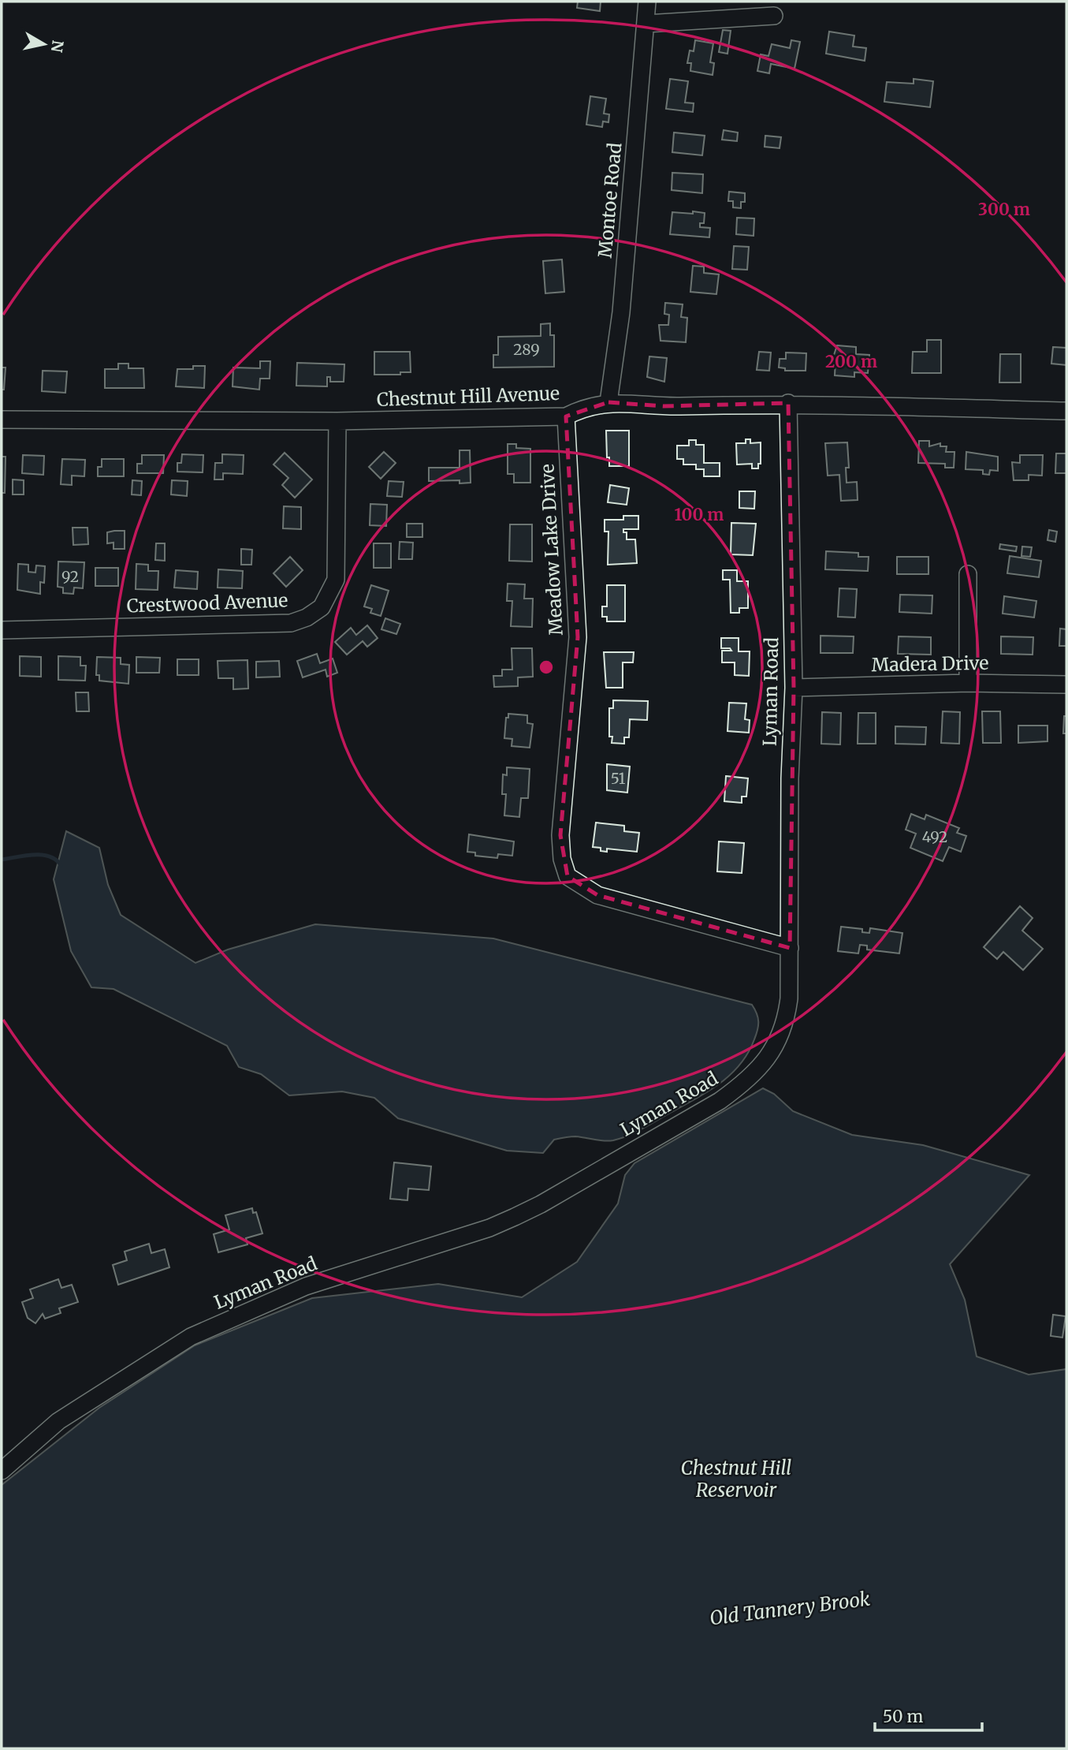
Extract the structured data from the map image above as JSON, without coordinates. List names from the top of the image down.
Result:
{
  "streets": {
    "street": [
      "Montoe Road",
      "Chestnut Hill Avenue",
      "Meadow Lake Drive",
      "Crestwood Avenue",
      "Madera Drive",
      "Lyman Road"
    ]
  },
  "crossings": [
    ["Montoe Road", "Chestnut Hill Avenue"],
    ["Chestnut Hill Avenue", "Meadow Lake Drive"],
    ["Chestnut Hill Avenue", "Crestwood Avenue"],
    ["Chestnut Hill Avenue", "Lyman Road"],
    ["Meadow Lake Drive", "Lyman Road"],
    ["Madera Drive", "Lyman Road"]
  ],
  "water": ["Chestnut Hill Reservoir", "Old Tannery Brook"],
  "house_numbers": [
    "289",
    "92",
    "51",
    "492"
  ],
  "scale_bar": "50 m",
  "north": "right",
  "rings": ["300 m", "200 m", "100 m"]
}
